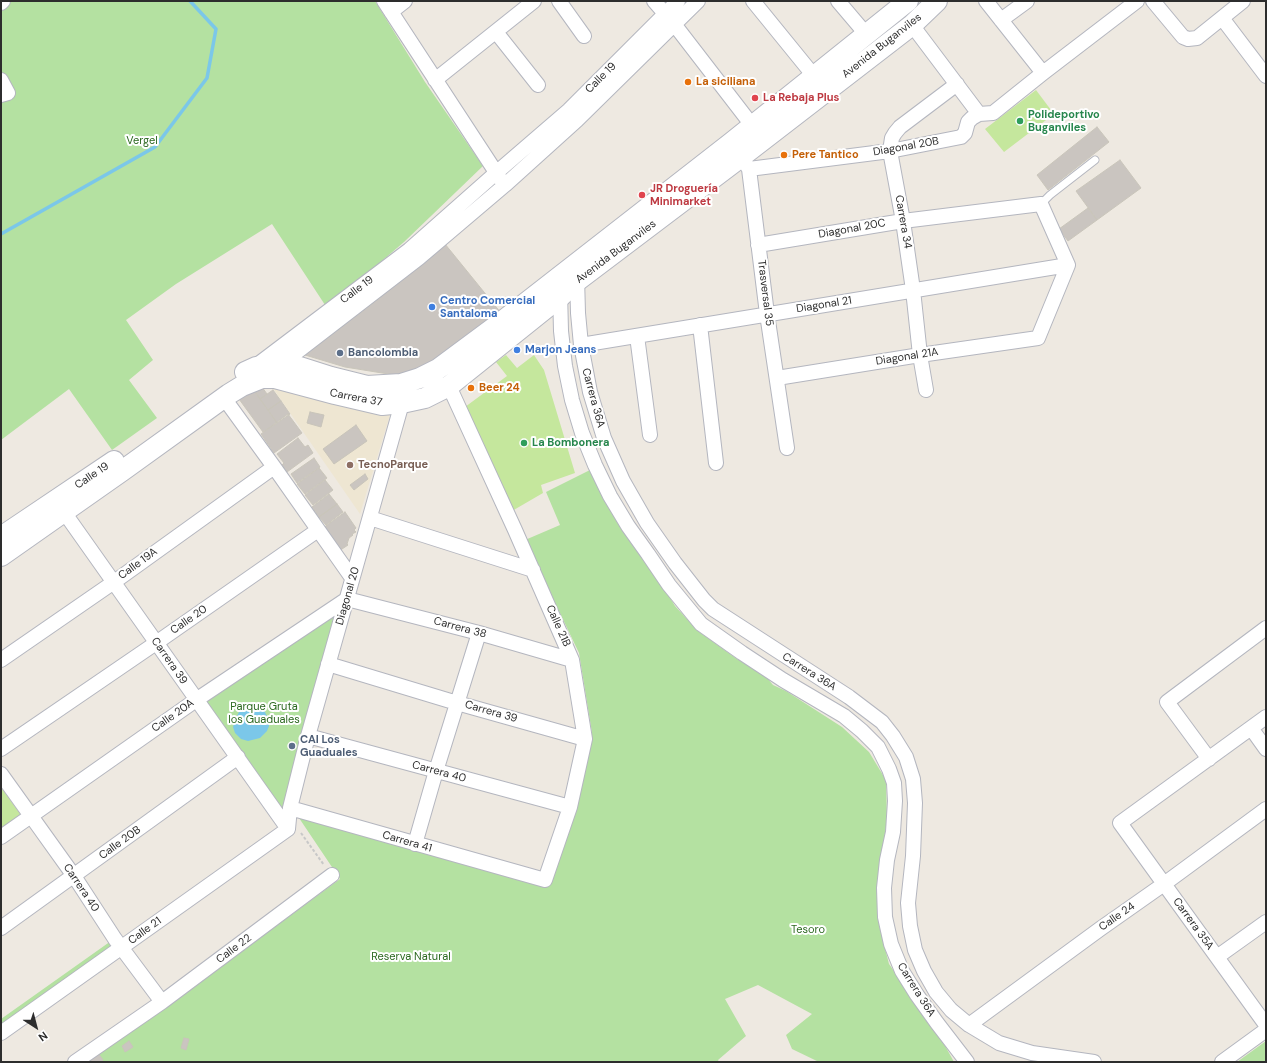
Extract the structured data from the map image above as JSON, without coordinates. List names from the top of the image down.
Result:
{
  "streets": {
    "main road": ["Avenida Buganviles", "Calle 19", "Carrera 37"],
    "street": [
      "Diagonal 20B",
      "Carrera 34",
      "Diagonal 20C",
      "Trasversal 35",
      "Diagonal 21",
      "Diagonal 21A",
      "Carrera 36A",
      "Calle 19A",
      "Diagonal 20",
      "Calle 20",
      "Calle 21B",
      "Carrera 38",
      "Carrera 39",
      "Calle 20A",
      "Carrera 40",
      "Carrera 41",
      "Calle 20B",
      "Calle 24",
      "Carrera 35A",
      "Calle 21",
      "Calle 22"
    ]
  },
  "crossings": [
    ["Avenida Buganviles", "Diagonal 20B"],
    ["Avenida Buganviles", "Trasversal 35"],
    ["Avenida Buganviles", "Carrera 37"],
    ["Avenida Buganviles", "Carrera 36A"],
    ["Avenida Buganviles", "Calle 21B"],
    ["Calle 19", "Carrera 37"],
    ["Calle 19", "Carrera 39"],
    ["Diagonal 20B", "Carrera 34"],
    ["Diagonal 20B", "Trasversal 35"],
    ["Carrera 34", "Diagonal 20C"],
    ["Carrera 34", "Diagonal 21"],
    ["Carrera 34", "Diagonal 21A"],
    ["Diagonal 20C", "Trasversal 35"],
    ["Trasversal 35", "Diagonal 21"],
    ["Trasversal 35", "Diagonal 21A"],
    ["Diagonal 21", "Diagonal 21A"],
    ["Diagonal 21", "Carrera 36A"],
    ["Carrera 37", "Diagonal 20"],
    ["Carrera 37", "Calle 21B"],
    ["Carrera 36A", "Calle 24"],
    ["Calle 19A", "Carrera 39"],
    ["Diagonal 20", "Carrera 38"],
    ["Diagonal 20", "Carrera 39"],
    ["Diagonal 20", "Calle 20A"],
    ["Diagonal 20", "Carrera 40"],
    ["Diagonal 20", "Carrera 41"],
    ["Diagonal 20", "Calle 21"],
    ["Calle 20", "Carrera 39"],
    ["Calle 21B", "Carrera 38"],
    ["Calle 21B", "Carrera 39"],
    ["Calle 21B", "Carrera 40"],
    ["Calle 21B", "Carrera 41"],
    ["Carrera 38", "Calle 20A"],
    ["Carrera 39", "Calle 20A"],
    ["Carrera 39", "Carrera 41"],
    ["Carrera 39", "Calle 20B"],
    ["Carrera 39", "Calle 21"],
    ["Calle 20A", "Carrera 40"],
    ["Carrera 40", "Calle 20B"],
    ["Carrera 40", "Calle 21"],
    ["Carrera 40", "Calle 22"],
    ["Carrera 41", "Calle 21"],
    ["Calle 24", "Carrera 35A"]
  ],
  "parks": [
    "Vergel",
    "Parque Gruta los Guaduales",
    "Tesoro",
    "Reserva Natural"
  ],
  "places": [
    "La siciliana",
    "La Rebaja Plus",
    "Polideportivo Buganviles",
    "Pere Tantico",
    "JR Droguería Minimarket",
    "Centro Comercial Santaloma",
    "Marjon Jeans",
    "Bancolombia",
    "Beer 24",
    "La Bombonera",
    "TecnoParque",
    "CAI Los Guaduales"
  ],
  "north": "bottom right"
}
